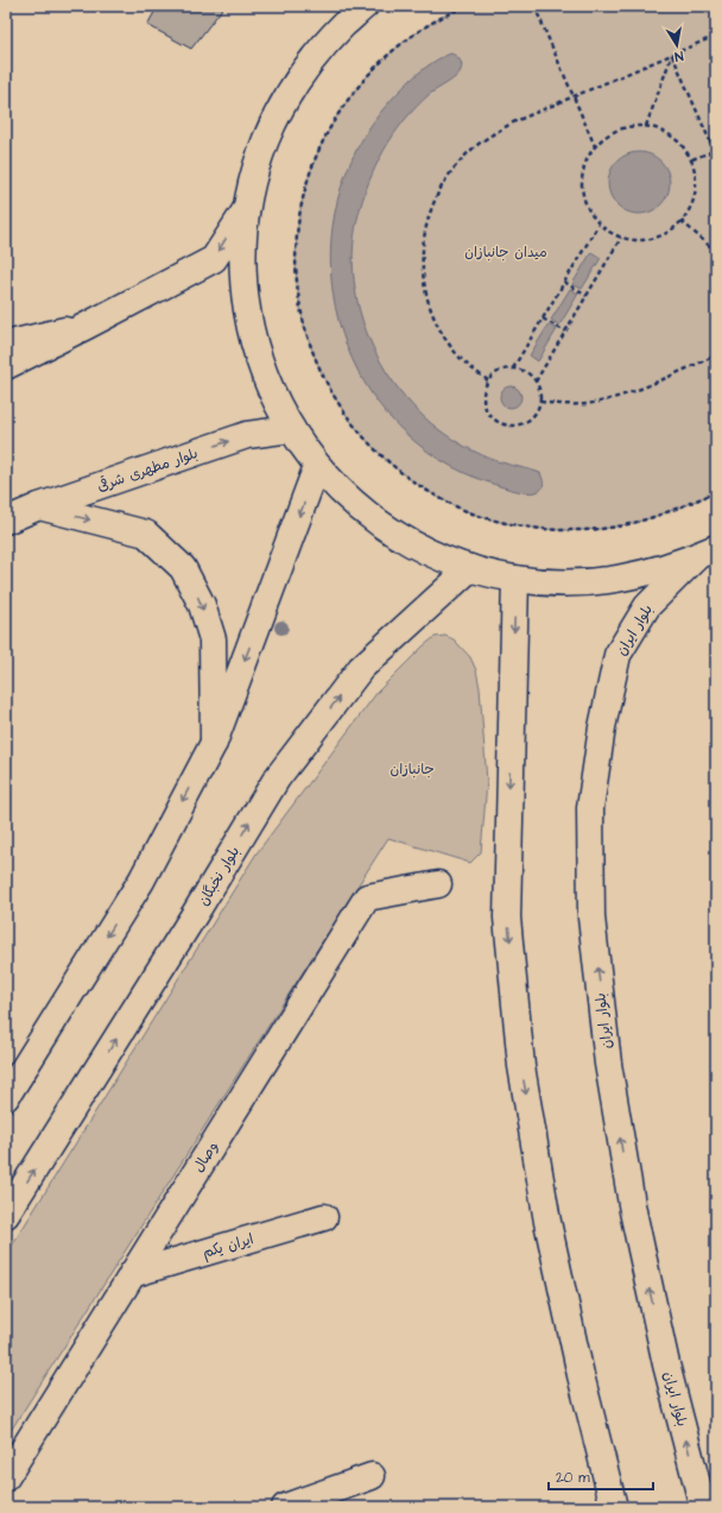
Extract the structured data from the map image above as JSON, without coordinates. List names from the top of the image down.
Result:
{
  "streets": {
    "main road": [
      "بلوار مطهری شرقی",
      "بلوار ایران",
      "بلوار نخبگان",
      "وصال",
      "ایران یکم"
    ]
  },
  "crossings": [
    ["وصال", "ایران یکم"]
  ],
  "parks": ["میدان جانبازان", "جانبازان"],
  "scale_bar": "20 m",
  "north": "bottom"
}
